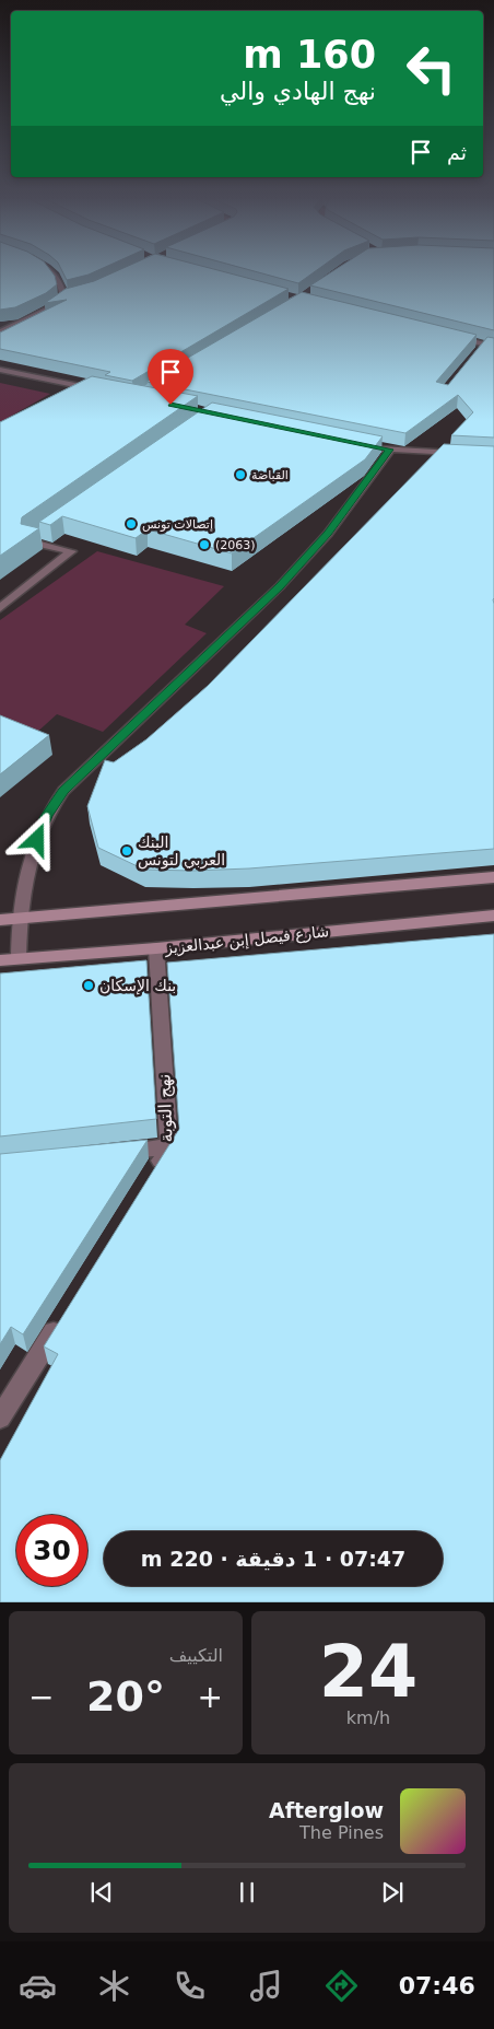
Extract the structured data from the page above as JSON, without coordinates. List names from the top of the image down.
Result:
{
  "streets": {
    "main road": ["شارع فيصل إبن عبدالعزيز"],
    "street": ["نهج التوبة"]
  },
  "crossings": [
    ["شارع فيصل إبن عبدالعزيز", "نهج التوبة"]
  ],
  "places": [
    "القباضة",
    "إتصالات تونس",
    "(2063)",
    "البنك العربي لتونس",
    "بنك الإسكان"
  ],
  "page": {
    "turn": ["160 m", "نهج الهادي والي"],
    "then": "ثم",
    "limit": "30",
    "trip": "07:47 · 1 دقيقة · 220 m",
    "tile": [
      ["24", "km/h"],
      "التكييف"
    ],
    "heat": ["−", "20°", "+"],
    "song": ["Afterglow", "The Pines"],
    "tabs": "07:46"
  }
}
